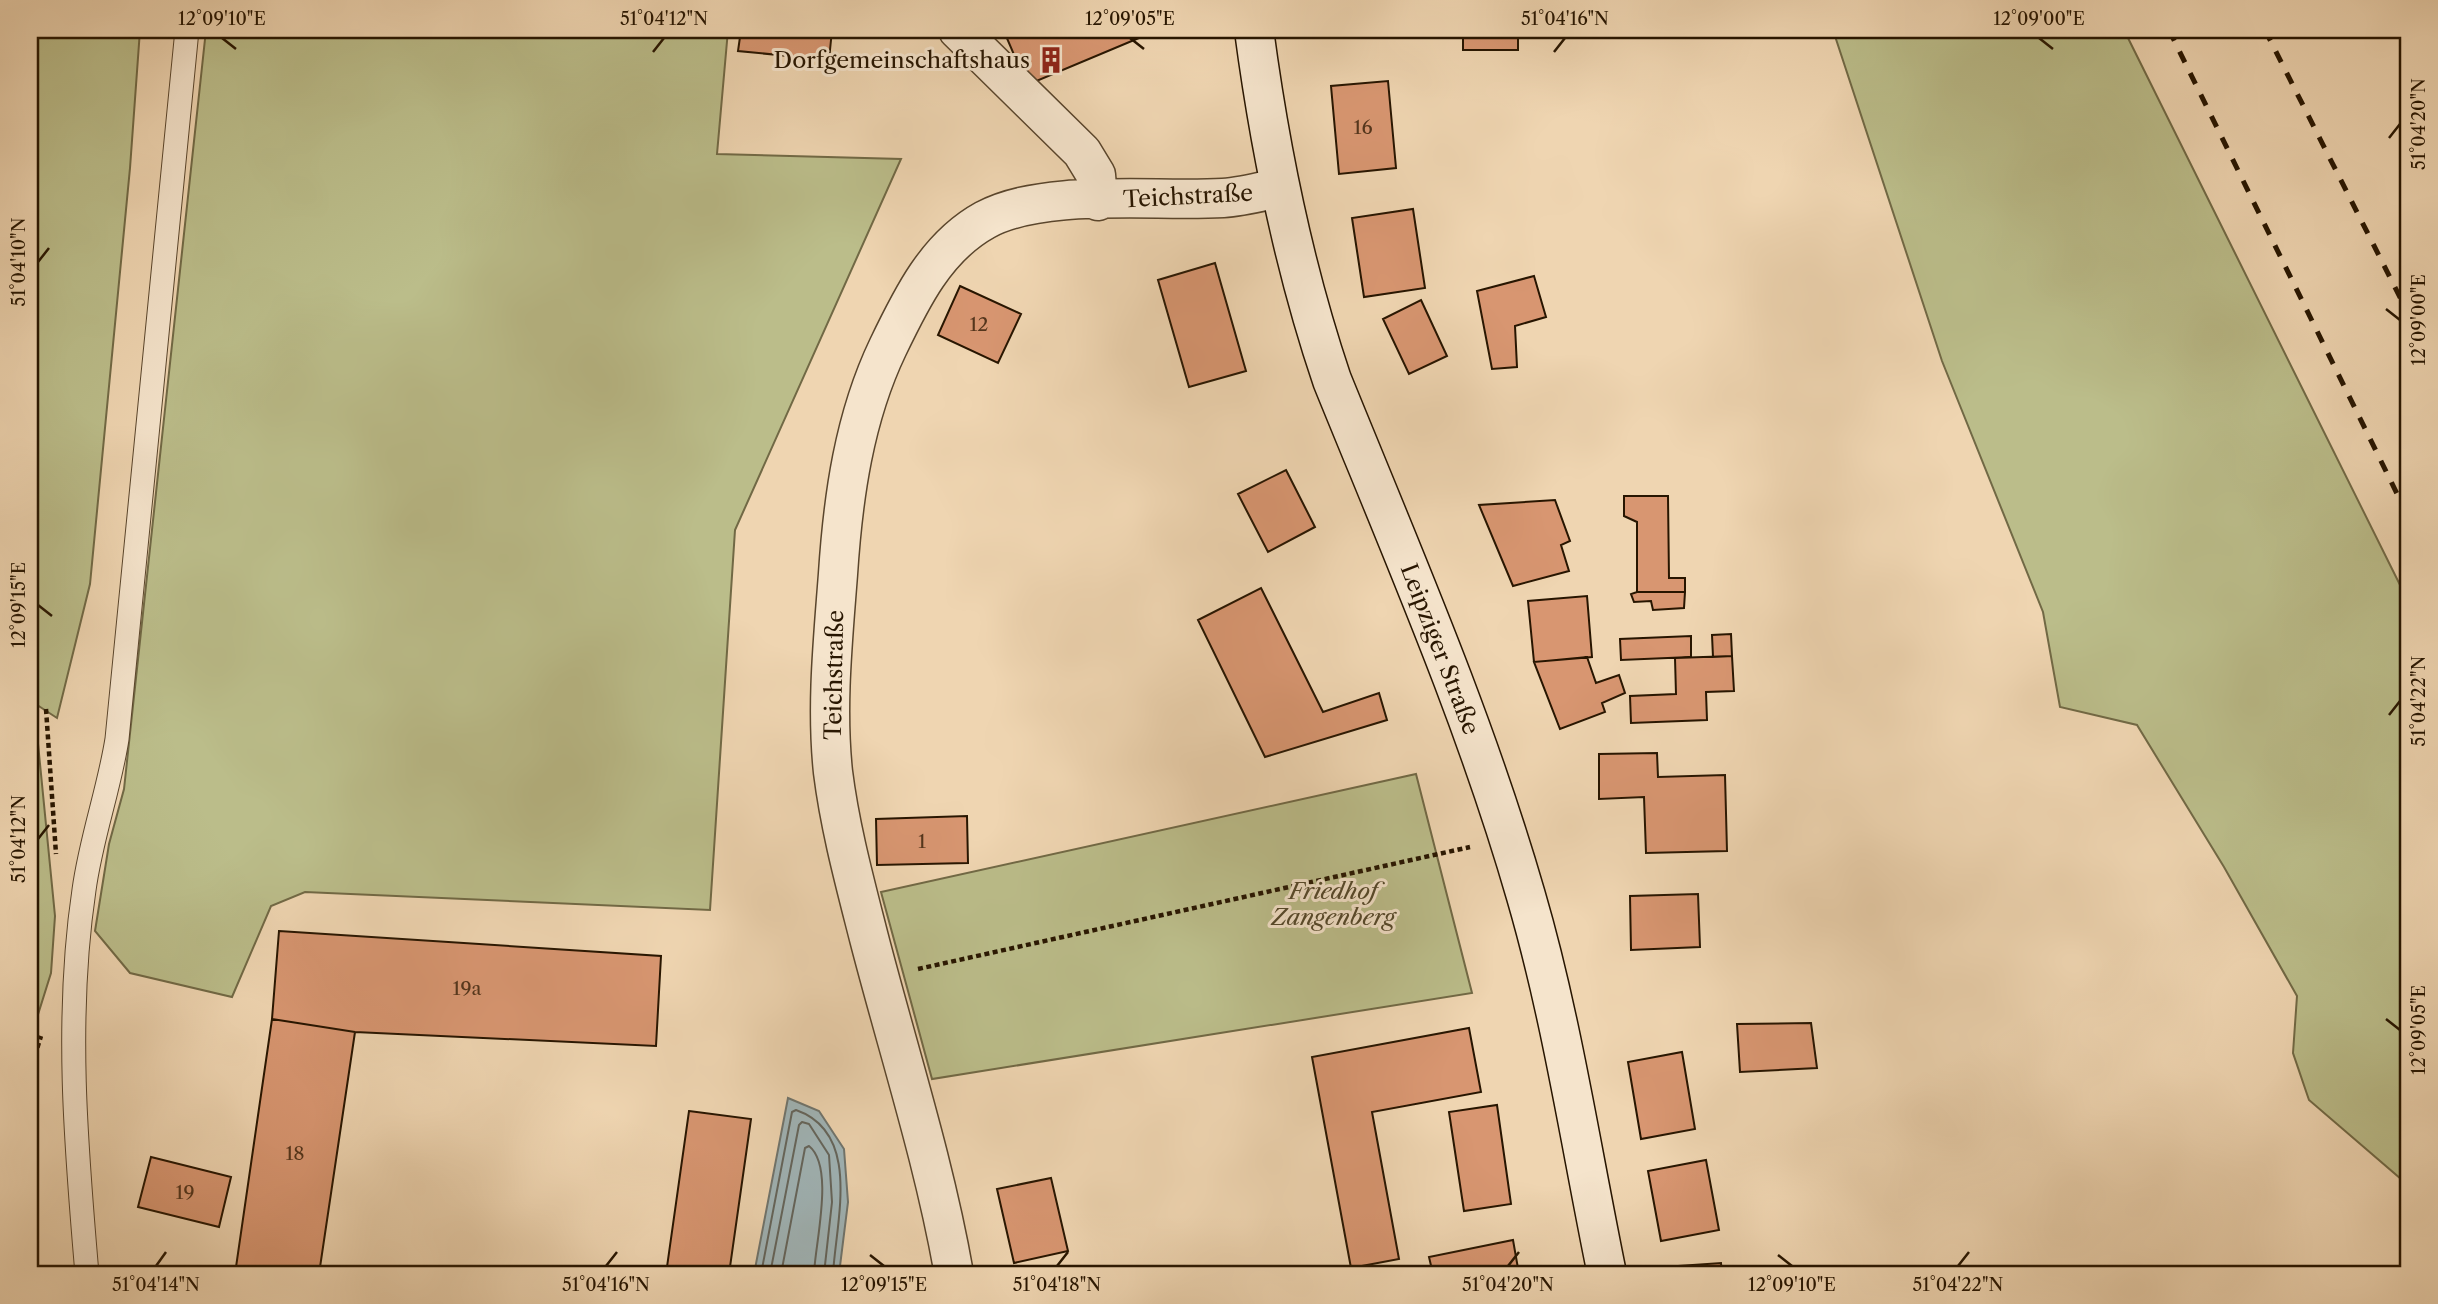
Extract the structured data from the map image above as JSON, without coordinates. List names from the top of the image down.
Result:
{
  "streets": {
    "street": ["Teichstraße", "Leipziger Straße"]
  },
  "crossings": [
    ["Teichstraße", "Leipziger Straße"]
  ],
  "parks": ["Friedhof Zangenberg"],
  "places": {
    "building": ["Dorfgemeinschaftshaus"]
  },
  "house_numbers": [
    "16",
    "12",
    "1",
    "19a",
    "18",
    "19"
  ],
  "coordinates": [
    "12°09'10\"E",
    "51°04'12\"N",
    "12°09'05\"E",
    "51°04'16\"N",
    "12°09'00\"E",
    "51°04'20\"N",
    "51°04'10\"N",
    "12°09'15\"E",
    "51°04'22\"N",
    "51°04'14\"N",
    "51°04'18\"N"
  ]
}
